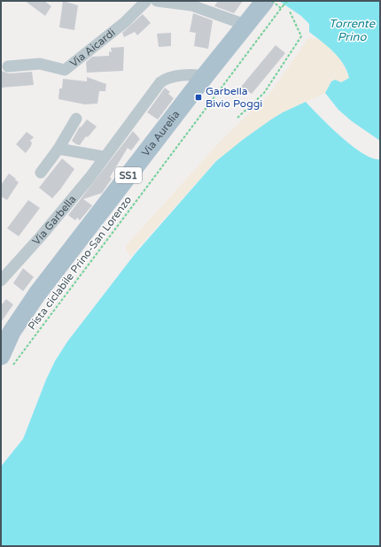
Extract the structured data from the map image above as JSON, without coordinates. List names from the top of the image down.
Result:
{
  "streets": {
    "main road": ["Via Aurelia", "SS1"],
    "street": ["Via Aicardi", "Via Garbella"],
    "path": ["Pista ciclabile Prino-San Lorenzo"]
  },
  "crossings": [
    ["Via Aurelia", "Via Garbella"],
    ["Via Aurelia", "Pista ciclabile Prino-San Lorenzo"]
  ],
  "water": ["Torrente Prino"],
  "places": {
    "transit": ["Garbella Bivio Poggi"]
  }
}
